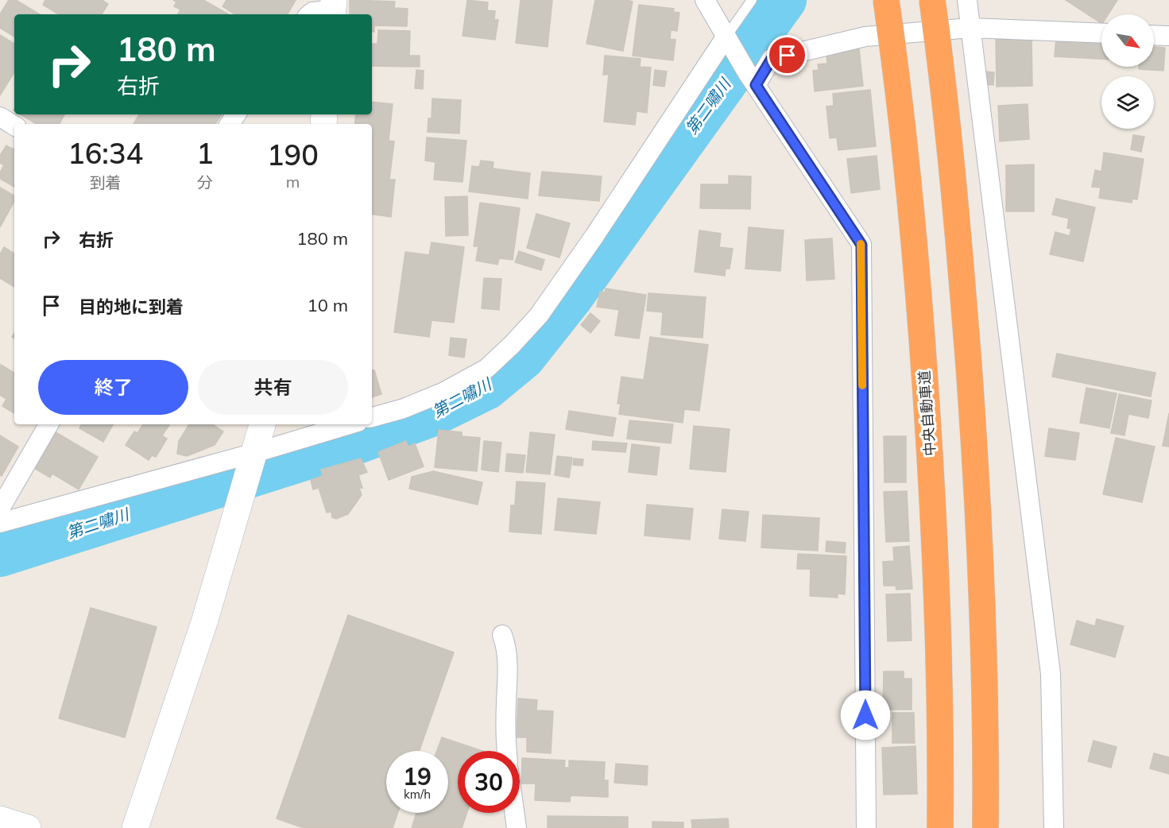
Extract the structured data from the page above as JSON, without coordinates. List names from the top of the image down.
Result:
{
  "streets": {
    "highway": ["中央自動車道"]
  },
  "water": ["第二嘯川"],
  "north": "bottom right",
  "page": {
    "turn": ["180 m", "右折"],
    "eta": [
      "16:34",
      "到着",
      "1",
      "分",
      "190",
      "m"
    ],
    "list": [
      {
        "name": "右折",
        "value": "180 m"
      },
      {
        "name": "目的地に到着",
        "value": "10 m"
      }
    ],
    "buttons": ["終了", "共有"],
    "speed": "19 km/h",
    "limit": "30"
  }
}
